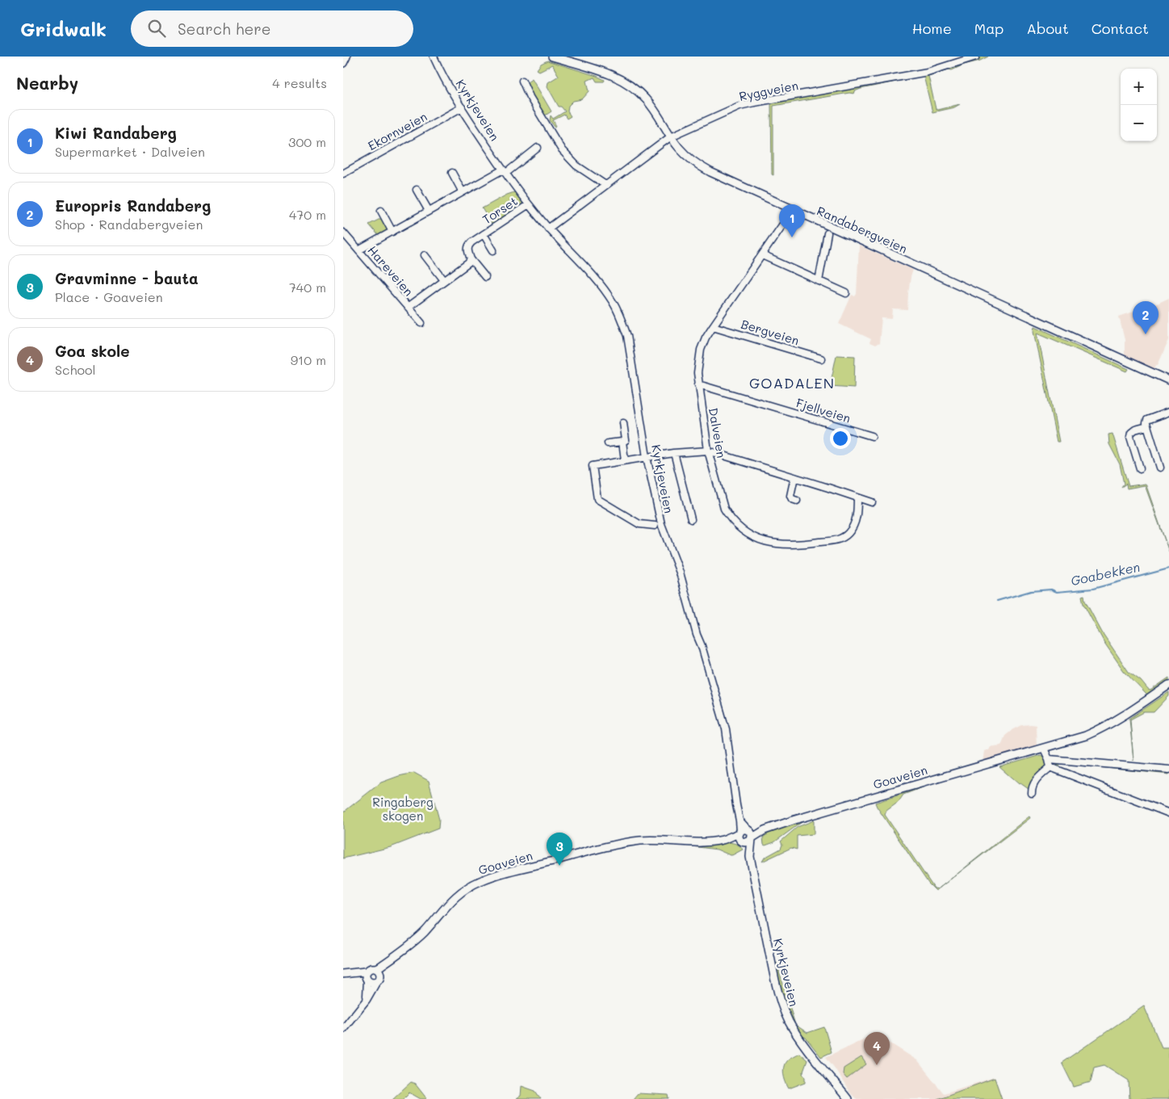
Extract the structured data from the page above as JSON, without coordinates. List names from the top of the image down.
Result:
{
  "streets": {
    "main road": ["Kyrkjeveien", "Randabergveien", "Goaveien"],
    "street": [
      "Ryggveien",
      "Ekornveien",
      "Torset",
      "Hareveien",
      "Bergveien",
      "Fjellveien",
      "Dalveien"
    ]
  },
  "crossings": [
    ["Ryggveien", "Kyrkjeveien"],
    ["Ryggveien", "Randabergveien"],
    ["Kyrkjeveien", "Ekornveien"],
    ["Kyrkjeveien", "Torset"],
    ["Kyrkjeveien", "Goaveien"],
    ["Randabergveien", "Dalveien"],
    ["Bergveien", "Dalveien"],
    ["Fjellveien", "Dalveien"]
  ],
  "districts": ["GOADALEN"],
  "water": ["Goabekken"],
  "parks": ["Ringaberg skogen"],
  "page": {
    "header": "Gridwalk",
    "search": "Search here",
    "nav": [
      "Home",
      "Map",
      "About",
      "Contact"
    ],
    "heading": ["Nearby", "4 results"],
    "map_buttons": ["+", "−"],
    "list": [
      {
        "mark": "1",
        "name": "Kiwi Randaberg",
        "note": "Supermarket · Dalveien",
        "value": "300 m"
      },
      {
        "mark": "2",
        "name": "Europris Randaberg",
        "note": "Shop · Randabergveien",
        "value": "470 m"
      },
      {
        "mark": "3",
        "name": "Gravminne - bauta",
        "note": "Place · Goaveien",
        "value": "740 m"
      },
      {
        "mark": "4",
        "name": "Goa skole",
        "note": "School",
        "value": "910 m"
      }
    ],
    "pins": [
      "1",
      "2",
      "3",
      "4"
    ]
  }
}
